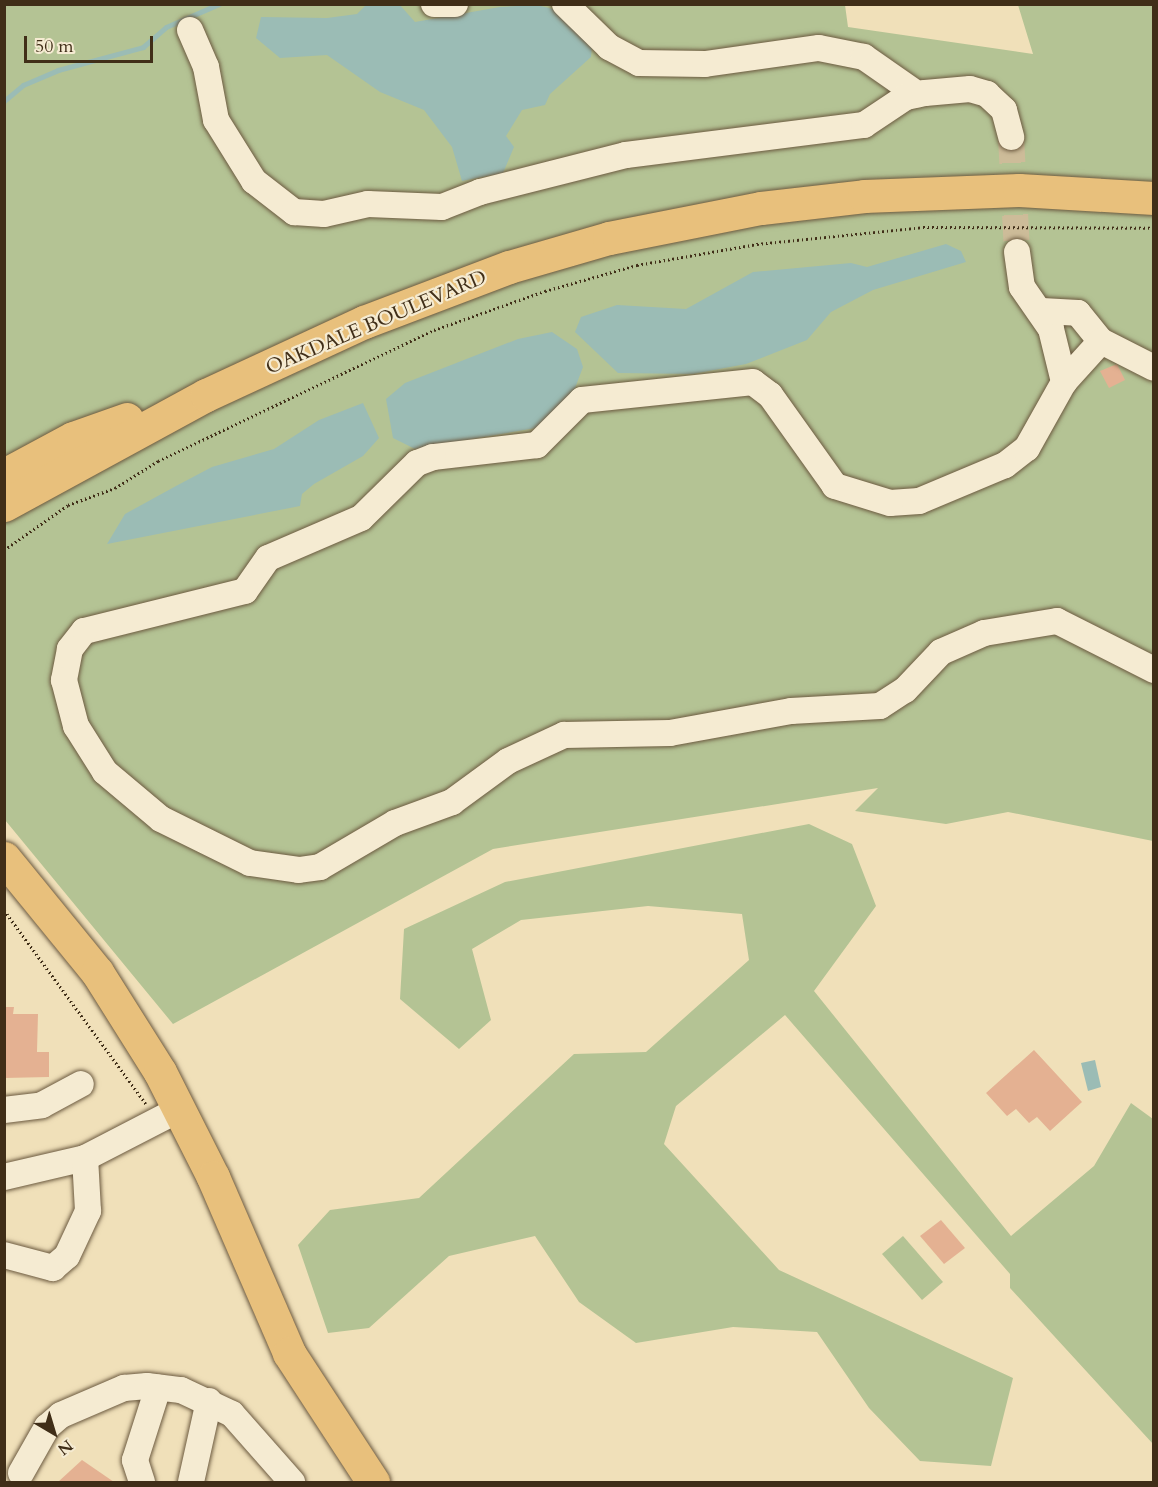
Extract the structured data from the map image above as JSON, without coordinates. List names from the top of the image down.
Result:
{
  "streets": {
    "main road": ["OAKDALE BOULEVARD"]
  },
  "scale_bar": "50 m",
  "north": "bottom right"
}
